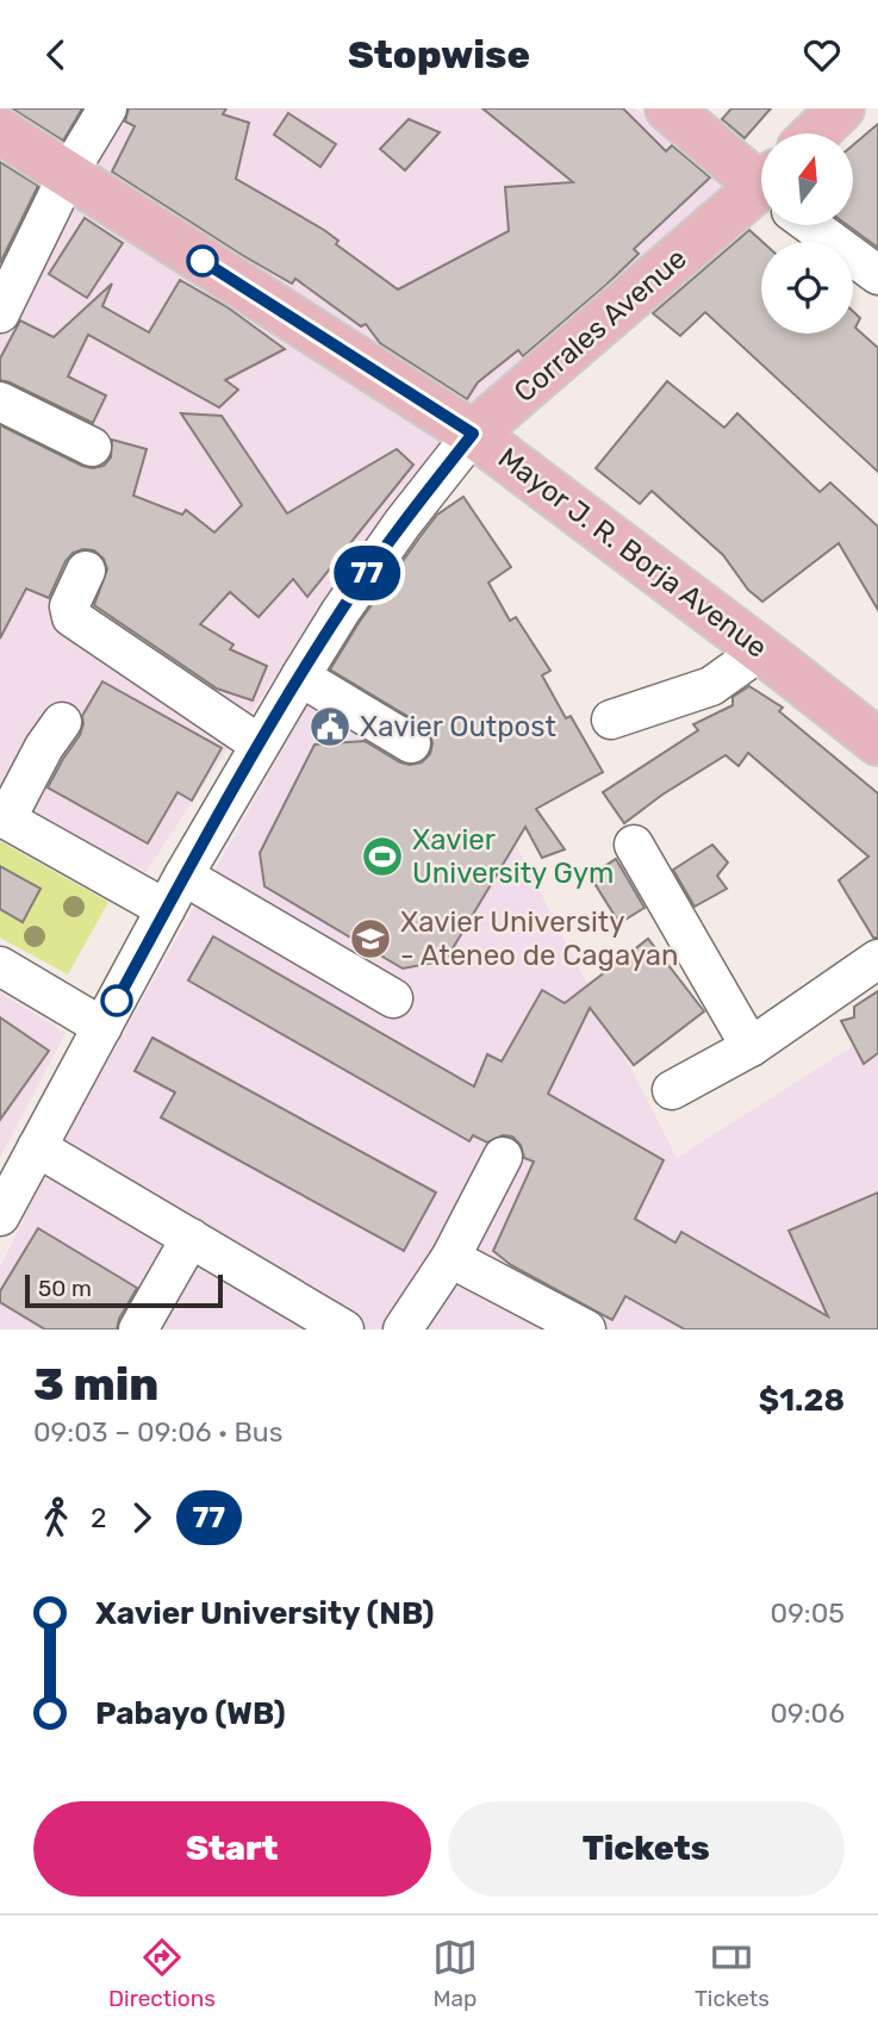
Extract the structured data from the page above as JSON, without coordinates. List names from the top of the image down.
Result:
{
  "streets": {
    "main road": ["Corrales Avenue", "Mayor J. R. Borja Avenue"]
  },
  "crossings": [
    ["Corrales Avenue", "Mayor J. R. Borja Avenue"]
  ],
  "places": {
    "public building": ["Xavier Outpost"],
    "sports": ["Xavier University Gym"],
    "school or university": ["Xavier University - Ateneo de Cagayan"]
  },
  "lines": ["bus line 77"],
  "scale_bar": "50 m",
  "north": "top",
  "page": {
    "header": "Stopwise",
    "on_map": "77",
    "scale": "50 m",
    "heading": ["3 min", "09:03 – 09:06 · Bus", "$1.28"],
    "legs": ["2", "77"],
    "list": [
      {
        "name": "Xavier University (NB)",
        "value": "09:05"
      },
      {
        "name": "Pabayo (WB)",
        "value": "09:06"
      }
    ],
    "buttons": ["Start", "Tickets"],
    "tabs": ["Directions", "Map", "Tickets"]
  }
}
